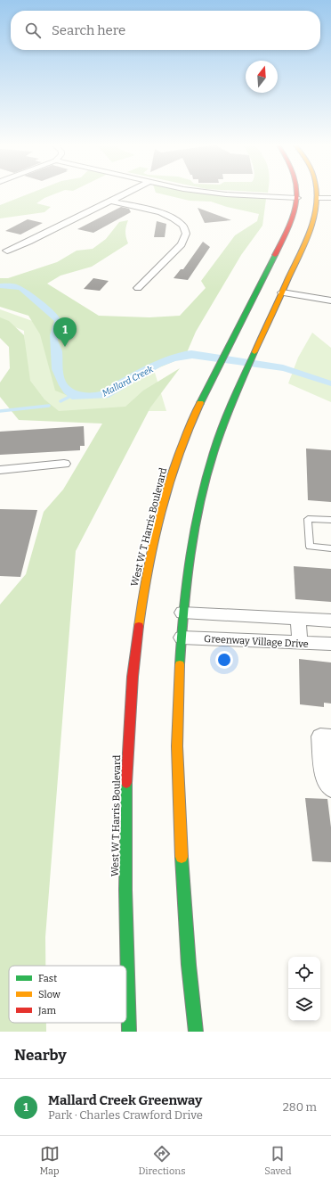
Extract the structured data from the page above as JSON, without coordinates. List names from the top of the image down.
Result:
{
  "streets": {
    "main road": ["West W T Harris Boulevard"],
    "street": ["Greenway Village Drive"]
  },
  "water": ["Mallard Creek"],
  "legend": ["Fast", "Slow", "Jam"],
  "north": "top",
  "page": {
    "search": "Search here",
    "pins": "1",
    "heading": "Nearby",
    "list": [
      {
        "mark": "1",
        "name": "Mallard Creek Greenway",
        "note": "Park · Charles Crawford Drive",
        "value": "280 m"
      }
    ],
    "nav": ["Map", "Directions", "Saved"]
  }
}
